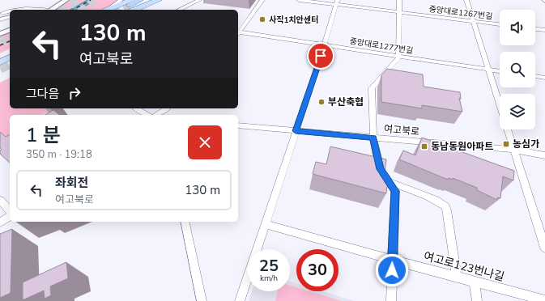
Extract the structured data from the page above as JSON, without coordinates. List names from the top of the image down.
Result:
{
  "streets": {
    "street": [
      "중앙대로1267번길",
      "중앙대로1277번길",
      "여고북로",
      "여고로123번나길"
    ]
  },
  "places": {
    "other": ["사직1치안센터", "부산축협"],
    "transit": ["농심가", "동남동원아파트"]
  },
  "page": {
    "turn": ["130 m", "여고북로"],
    "then": "그다음",
    "heading": ["1 분", "350 m · 19:18"],
    "list": [
      {
        "name": "좌회전",
        "note": "여고북로",
        "value": "130 m"
      }
    ],
    "speed": "25 km/h",
    "limit": "30"
  }
}
